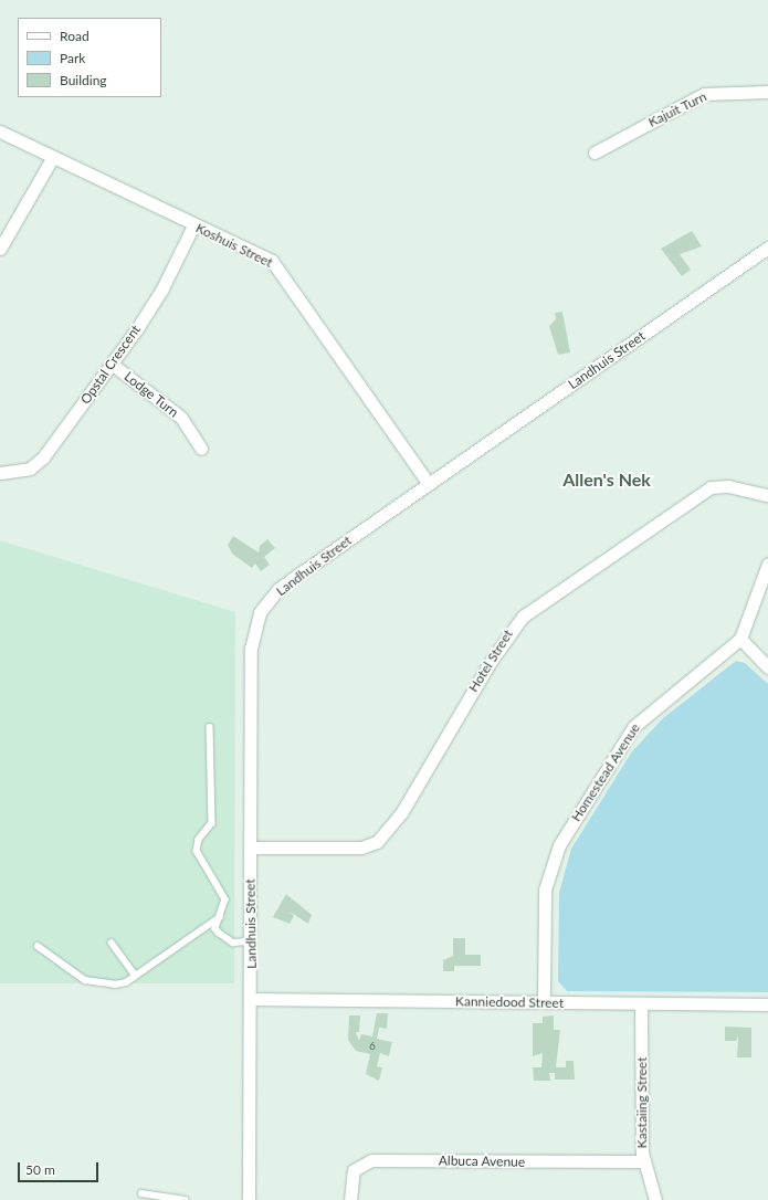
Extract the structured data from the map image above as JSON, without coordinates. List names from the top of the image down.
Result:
{
  "streets": {
    "street": [
      "Kajuit Turn",
      "Koshuis Street",
      "Landhuis Street",
      "Opstal Crescent",
      "Lodge Turn",
      "Hotel Street",
      "Homestead Avenue",
      "Kanniedood Street",
      "Kastaiing Street",
      "Albuca Avenue"
    ]
  },
  "crossings": [
    ["Koshuis Street", "Landhuis Street"],
    ["Koshuis Street", "Opstal Crescent"],
    ["Landhuis Street", "Hotel Street"],
    ["Landhuis Street", "Kanniedood Street"],
    ["Opstal Crescent", "Lodge Turn"],
    ["Homestead Avenue", "Kanniedood Street"],
    ["Kanniedood Street", "Kastaiing Street"],
    ["Kastaiing Street", "Albuca Avenue"]
  ],
  "districts": ["Allen's Nek"],
  "house_numbers": ["6"],
  "legend": ["Road", "Park", "Building"],
  "scale_bar": "50 m"
}
